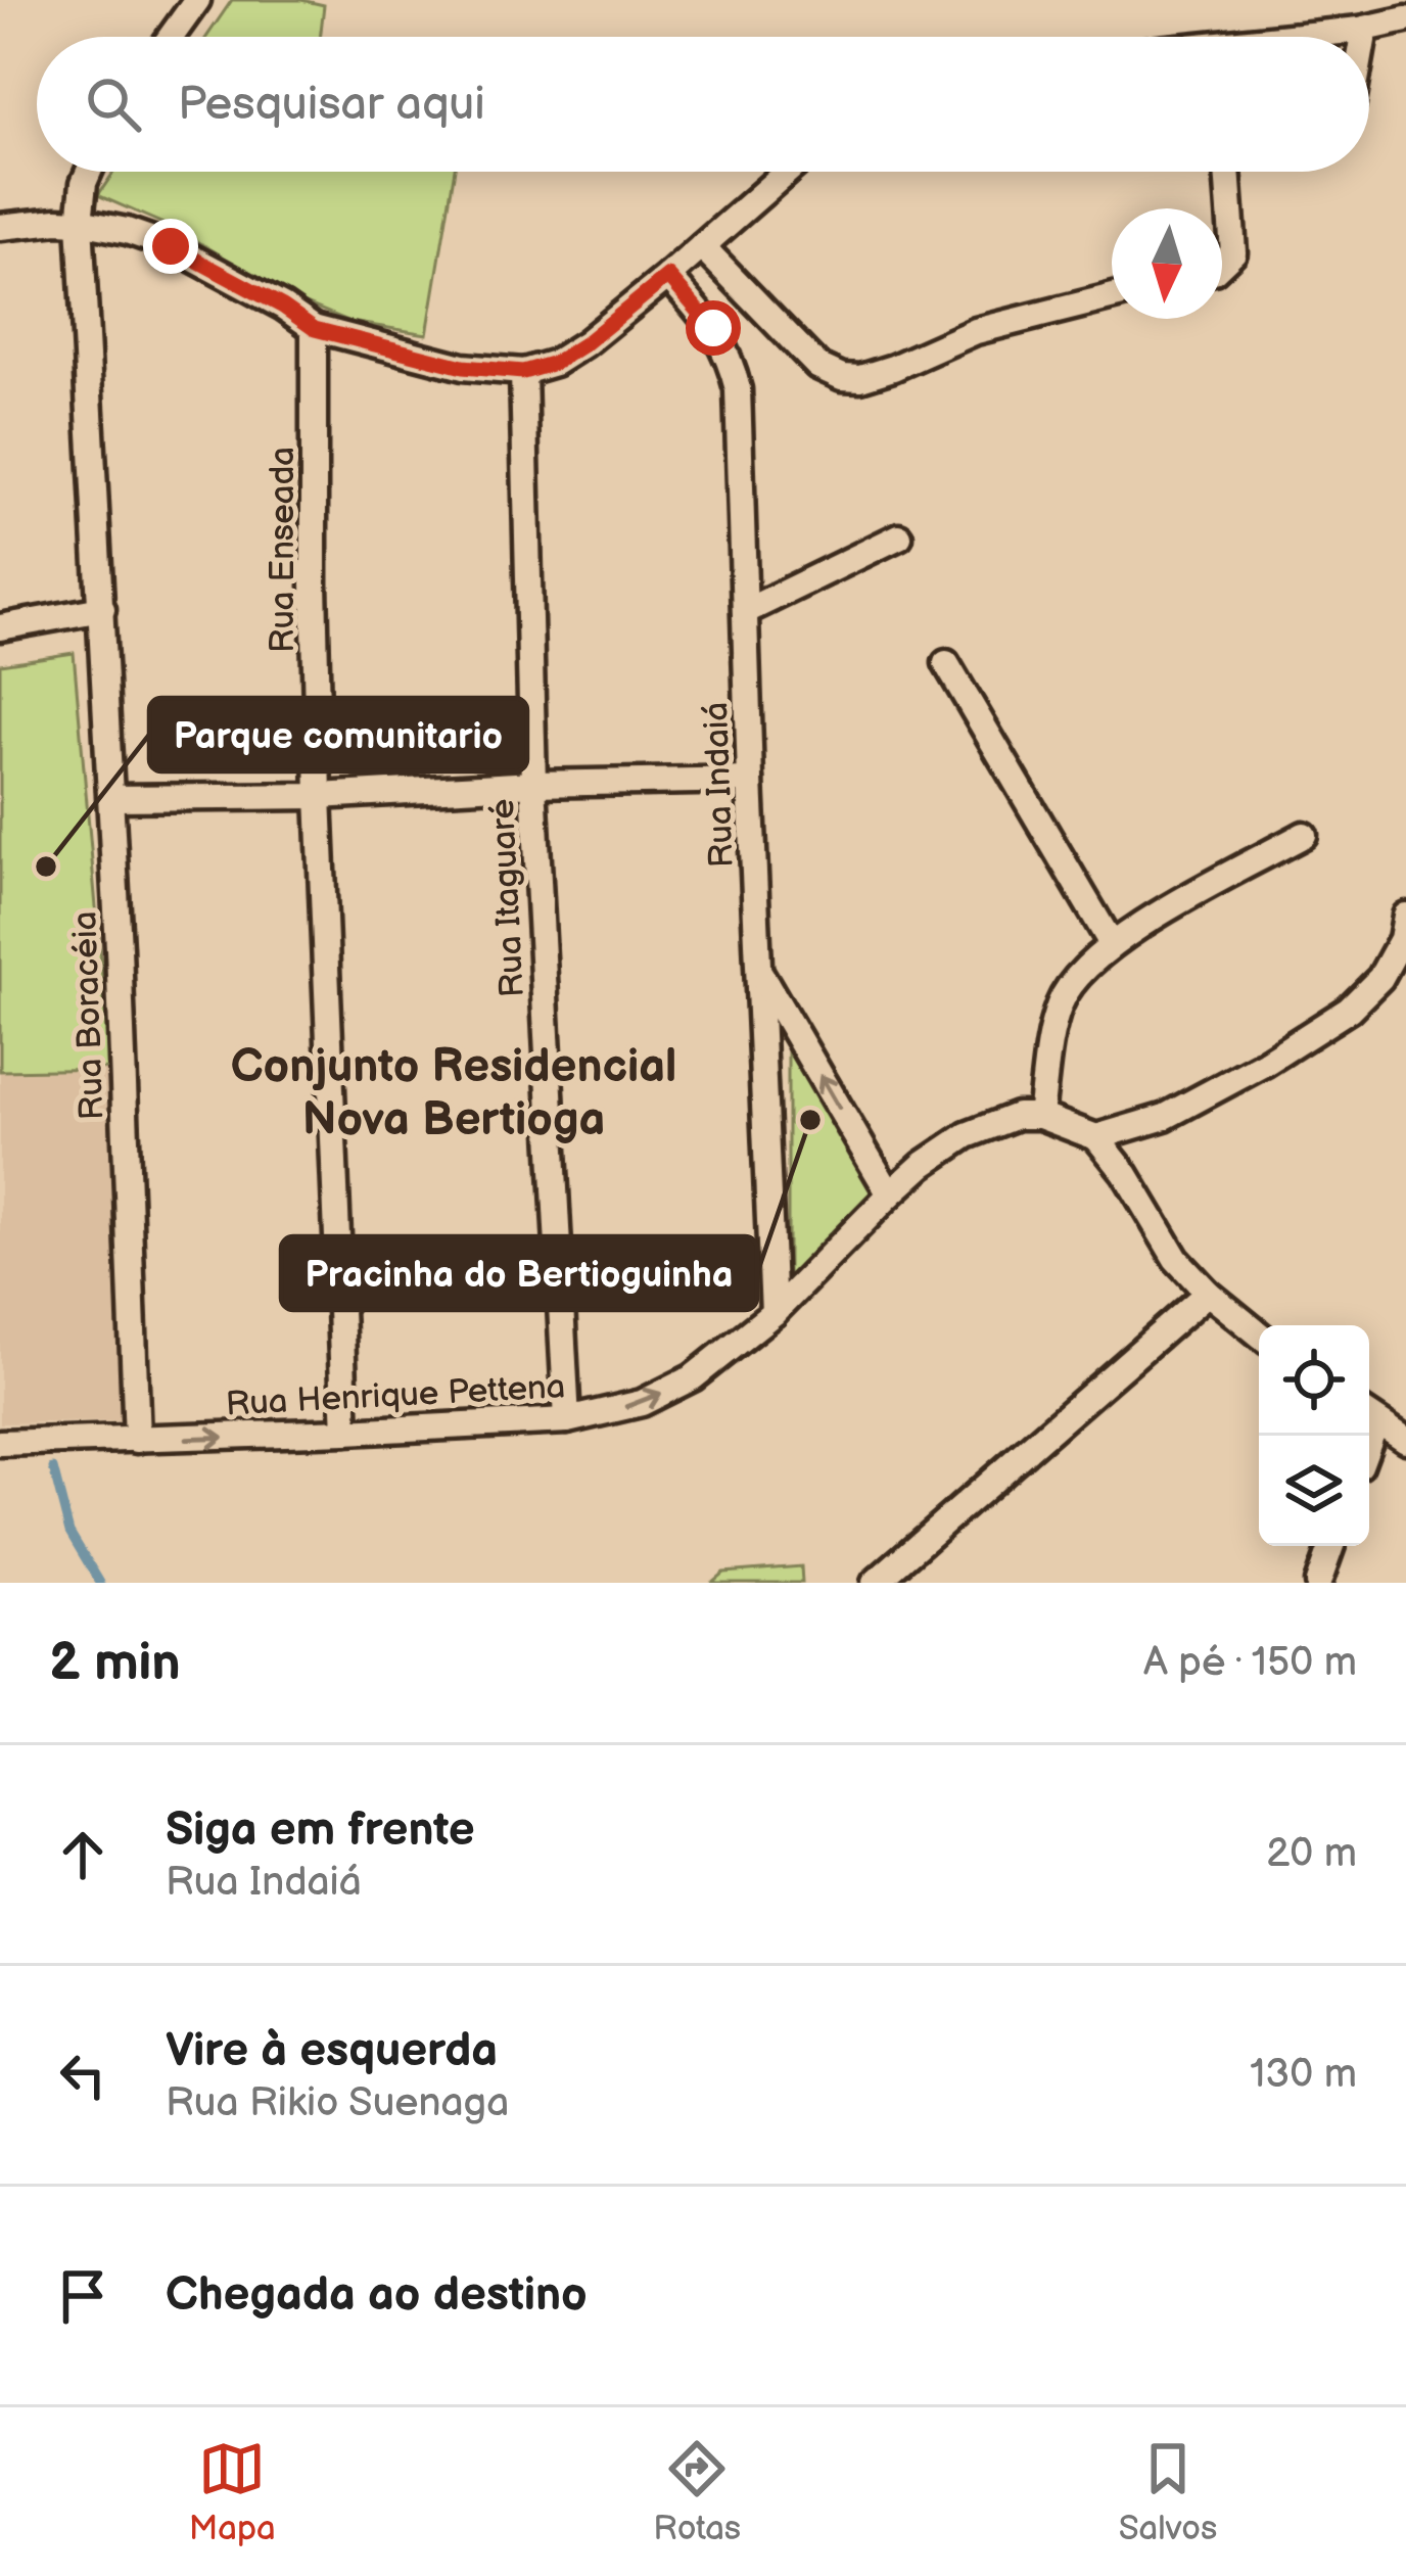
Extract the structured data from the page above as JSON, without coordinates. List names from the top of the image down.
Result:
{
  "streets": {
    "street": [
      "Rua Enseada",
      "Rua Indaiá",
      "Rua Itaguaré",
      "Rua Boracéia",
      "Rua Henrique Pettena"
    ]
  },
  "crossings": [
    ["Rua Enseada", "Rua Henrique Pettena"],
    ["Rua Indaiá", "Rua Henrique Pettena"],
    ["Rua Itaguaré", "Rua Henrique Pettena"],
    ["Rua Boracéia", "Rua Henrique Pettena"]
  ],
  "one_way": ["Rua Henrique Pettena"],
  "districts": ["Conjunto Residencial Nova Bertioga"],
  "places": ["Parque comunitario", "Pracinha do Bertioguinha"],
  "north": "bottom",
  "page": {
    "search": "Pesquisar aqui",
    "heading": ["2 min", "A pé · 150 m"],
    "list": [
      ["Siga em frente", "Rua Indaiá", "20 m"],
      ["Vire à esquerda", "Rua Rikio Suenaga", "130 m"],
      "Chegada ao destino"
    ],
    "nav": ["Mapa", "Rotas", "Salvos"]
  }
}
